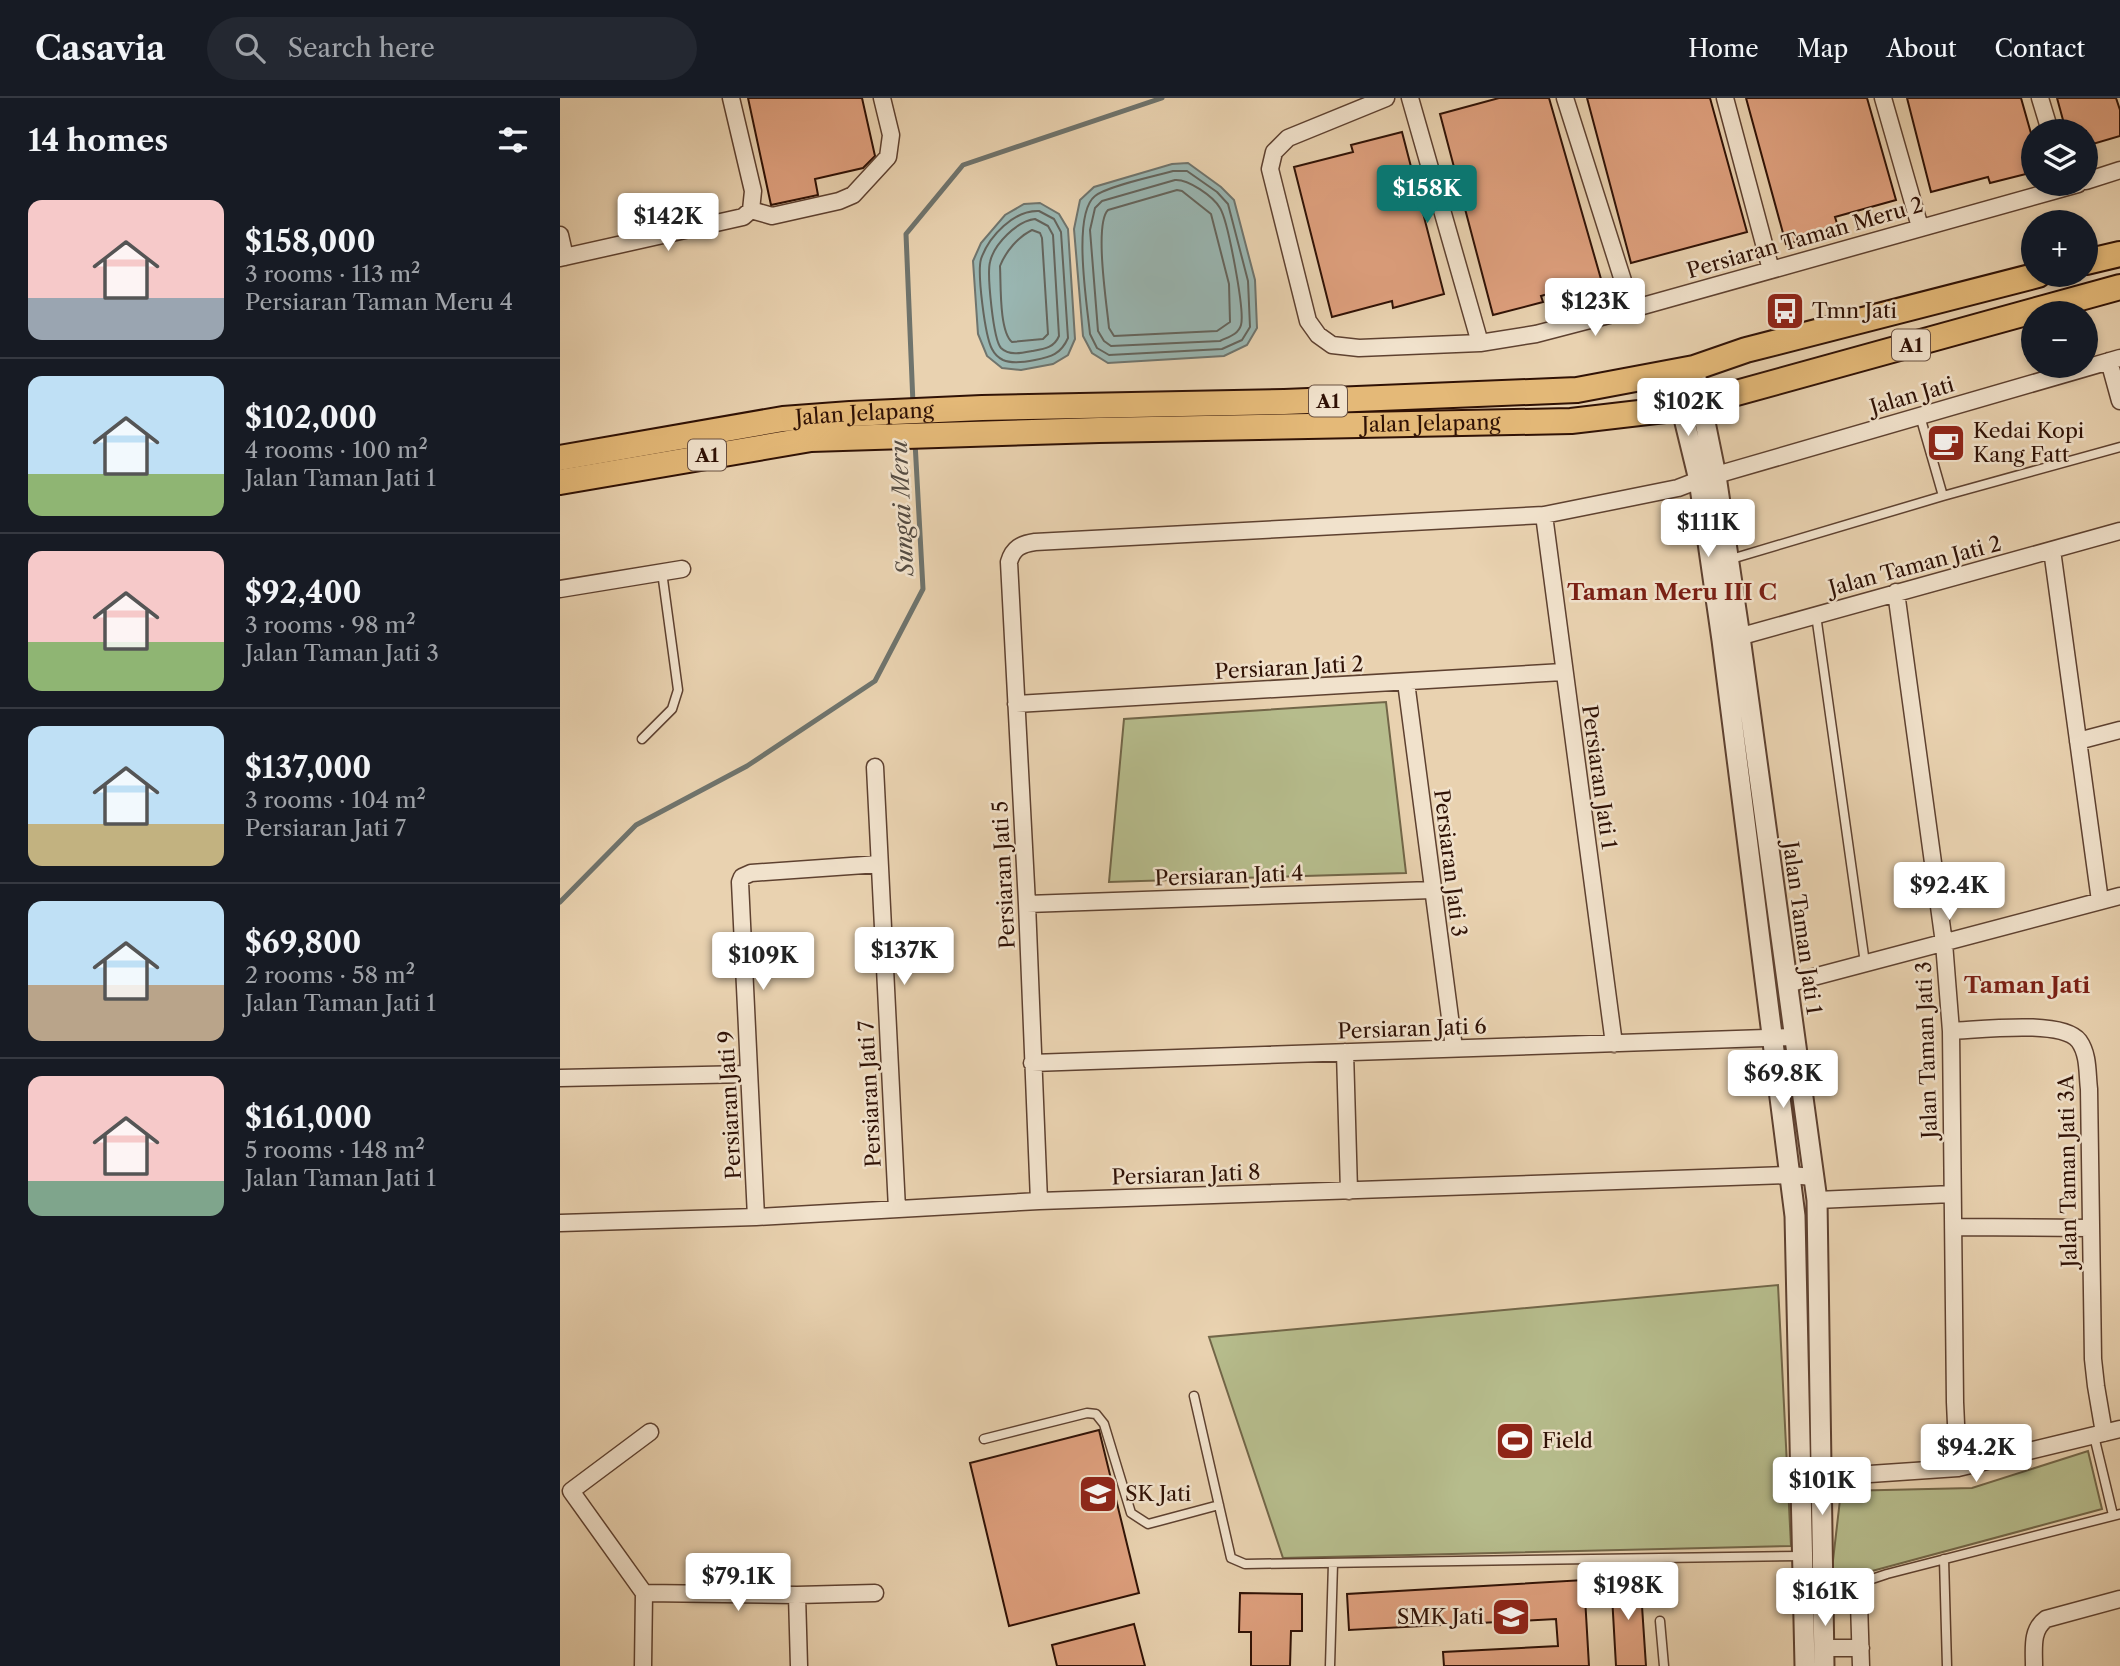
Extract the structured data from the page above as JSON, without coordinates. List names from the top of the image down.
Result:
{
  "streets": {
    "main road": ["A1", "Jalan Jelapang"],
    "street": [
      "Persiaran Taman Meru 2",
      "Jalan Jati",
      "Jalan Taman Jati 2",
      "Persiaran Jati 2",
      "Persiaran Jati 1",
      "Persiaran Jati 3",
      "Persiaran Jati 5",
      "Persiaran Jati 4",
      "Jalan Taman Jati 1",
      "Persiaran Jati 6",
      "Jalan Taman Jati 3",
      "Persiaran Jati 7",
      "Persiaran Jati 9",
      "Jalan Taman Jati 3A",
      "Persiaran Jati 8"
    ]
  },
  "crossings": [
    ["Jalan Jati", "Persiaran Jati 1"],
    ["Jalan Jati", "Persiaran Jati 5"],
    ["Jalan Jati", "Jalan Taman Jati 1"],
    ["Jalan Jelapang", "Jalan Taman Jati 1"],
    ["Jalan Taman Jati 2", "Jalan Taman Jati 1"],
    ["Jalan Taman Jati 2", "Jalan Taman Jati 3"],
    ["Persiaran Jati 2", "Persiaran Jati 1"],
    ["Persiaran Jati 2", "Persiaran Jati 3"],
    ["Persiaran Jati 2", "Persiaran Jati 5"],
    ["Persiaran Jati 1", "Persiaran Jati 6"],
    ["Persiaran Jati 3", "Persiaran Jati 4"],
    ["Persiaran Jati 3", "Persiaran Jati 6"],
    ["Persiaran Jati 5", "Persiaran Jati 4"],
    ["Persiaran Jati 5", "Persiaran Jati 6"],
    ["Persiaran Jati 5", "Persiaran Jati 8"],
    ["Jalan Taman Jati 1", "Persiaran Jati 6"],
    ["Jalan Taman Jati 1", "Persiaran Jati 8"],
    ["Jalan Taman Jati 3", "Jalan Taman Jati 3A"],
    ["Persiaran Jati 7", "Persiaran Jati 9"],
    ["Persiaran Jati 7", "Persiaran Jati 8"],
    ["Persiaran Jati 9", "Persiaran Jati 8"]
  ],
  "districts": ["Taman Meru III C", "Taman Jati"],
  "water": ["Sungai Meru"],
  "places": {
    "bus stop": ["Tmn Jati"],
    "cafe": ["Kedai Kopi Kang Fatt"],
    "sports": ["Field"],
    "school or university": ["SK Jati", "SMK Jati"]
  },
  "page": {
    "header": "Casavia",
    "search": "Search here",
    "nav": [
      "Home",
      "Map",
      "About",
      "Contact"
    ],
    "heading": "14 homes",
    "map_buttons": ["+", "−"],
    "price": [
      "$158K",
      "$142K",
      "$123K",
      "$102K",
      "$111K",
      "$92.4K",
      "$137K",
      "$109K",
      "$69.8K",
      "$94.2K",
      "$101K",
      "$79.1K",
      "$198K",
      "$161K"
    ],
    "list": [
      {
        "name": "$158,000",
        "note": "3 rooms · 113 m² · Persiaran Taman Meru 4"
      },
      {
        "name": "$102,000",
        "note": "4 rooms · 100 m² · Jalan Taman Jati 1"
      },
      {
        "name": "$92,400",
        "note": "3 rooms · 98 m² · Jalan Taman Jati 3"
      },
      {
        "name": "$137,000",
        "note": "3 rooms · 104 m² · Persiaran Jati 7"
      },
      {
        "name": "$69,800",
        "note": "2 rooms · 58 m² · Jalan Taman Jati 1"
      },
      {
        "name": "$161,000",
        "note": "5 rooms · 148 m² · Jalan Taman Jati 1"
      }
    ]
  }
}
